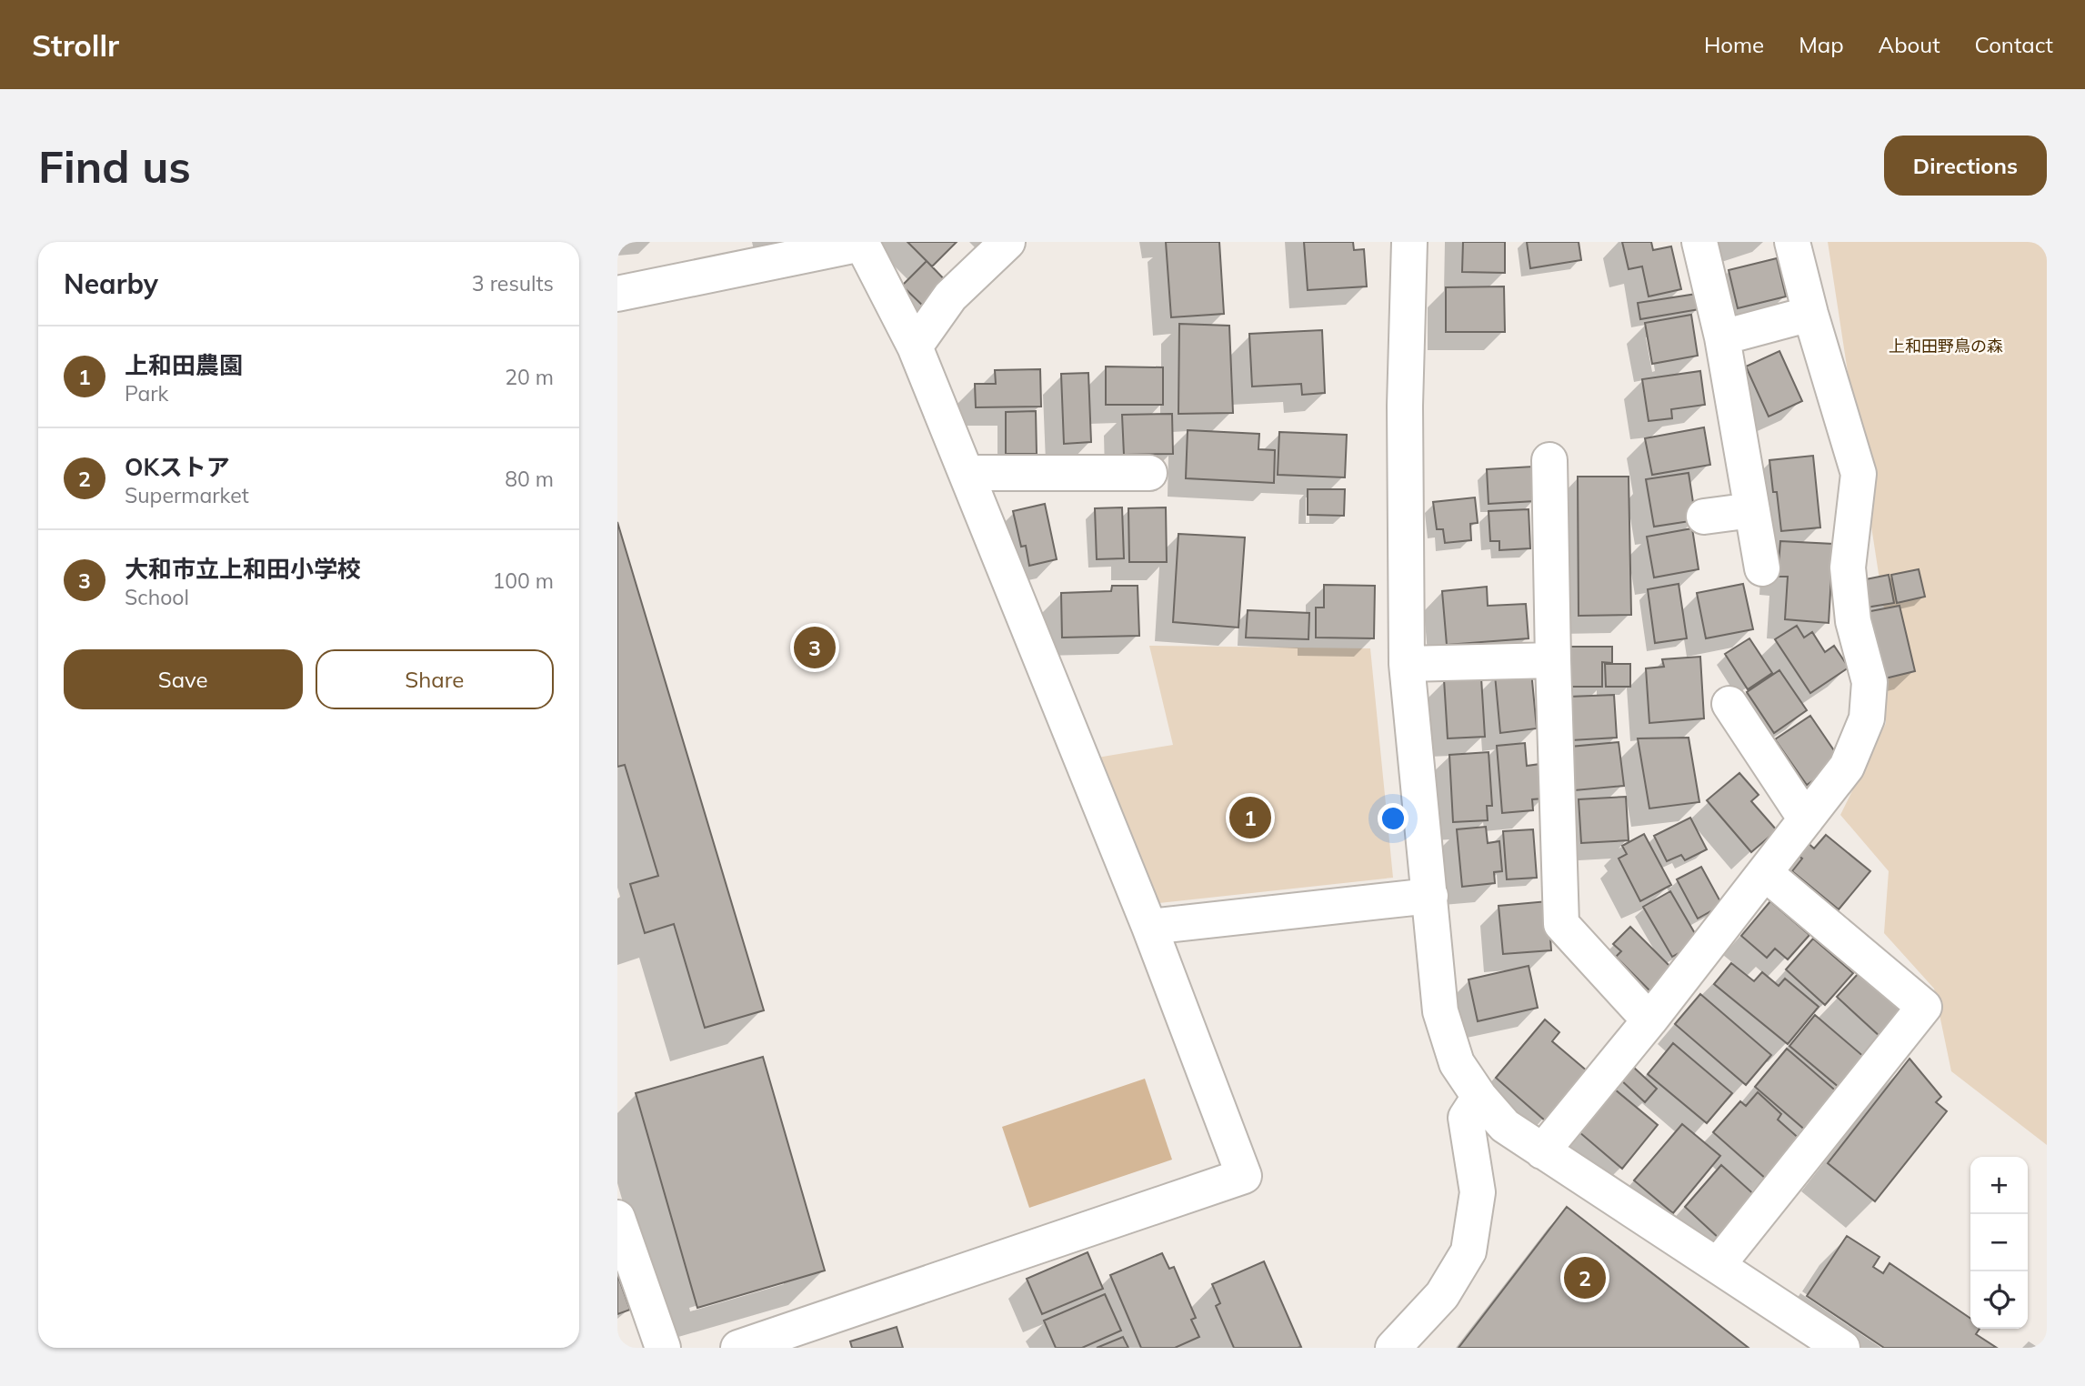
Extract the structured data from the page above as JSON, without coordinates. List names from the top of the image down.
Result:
{
  "parks": ["上和田野鳥の森"],
  "page": {
    "header": "Strollr",
    "nav": [
      "Home",
      "Map",
      "About",
      "Contact"
    ],
    "buttons": [
      "Directions",
      ["Save", "Share"]
    ],
    "title": "Find us",
    "heading": ["Nearby", "3 results"],
    "list": [
      {
        "mark": "1",
        "name": "上和田農園",
        "note": "Park",
        "value": "20 m"
      },
      {
        "mark": "2",
        "name": "OKストア",
        "note": "Supermarket",
        "value": "80 m"
      },
      {
        "mark": "3",
        "name": "大和市立上和田小学校",
        "note": "School",
        "value": "100 m"
      }
    ],
    "pins": ["3", "1", "2"],
    "map_buttons": ["+", "−"]
  }
}
